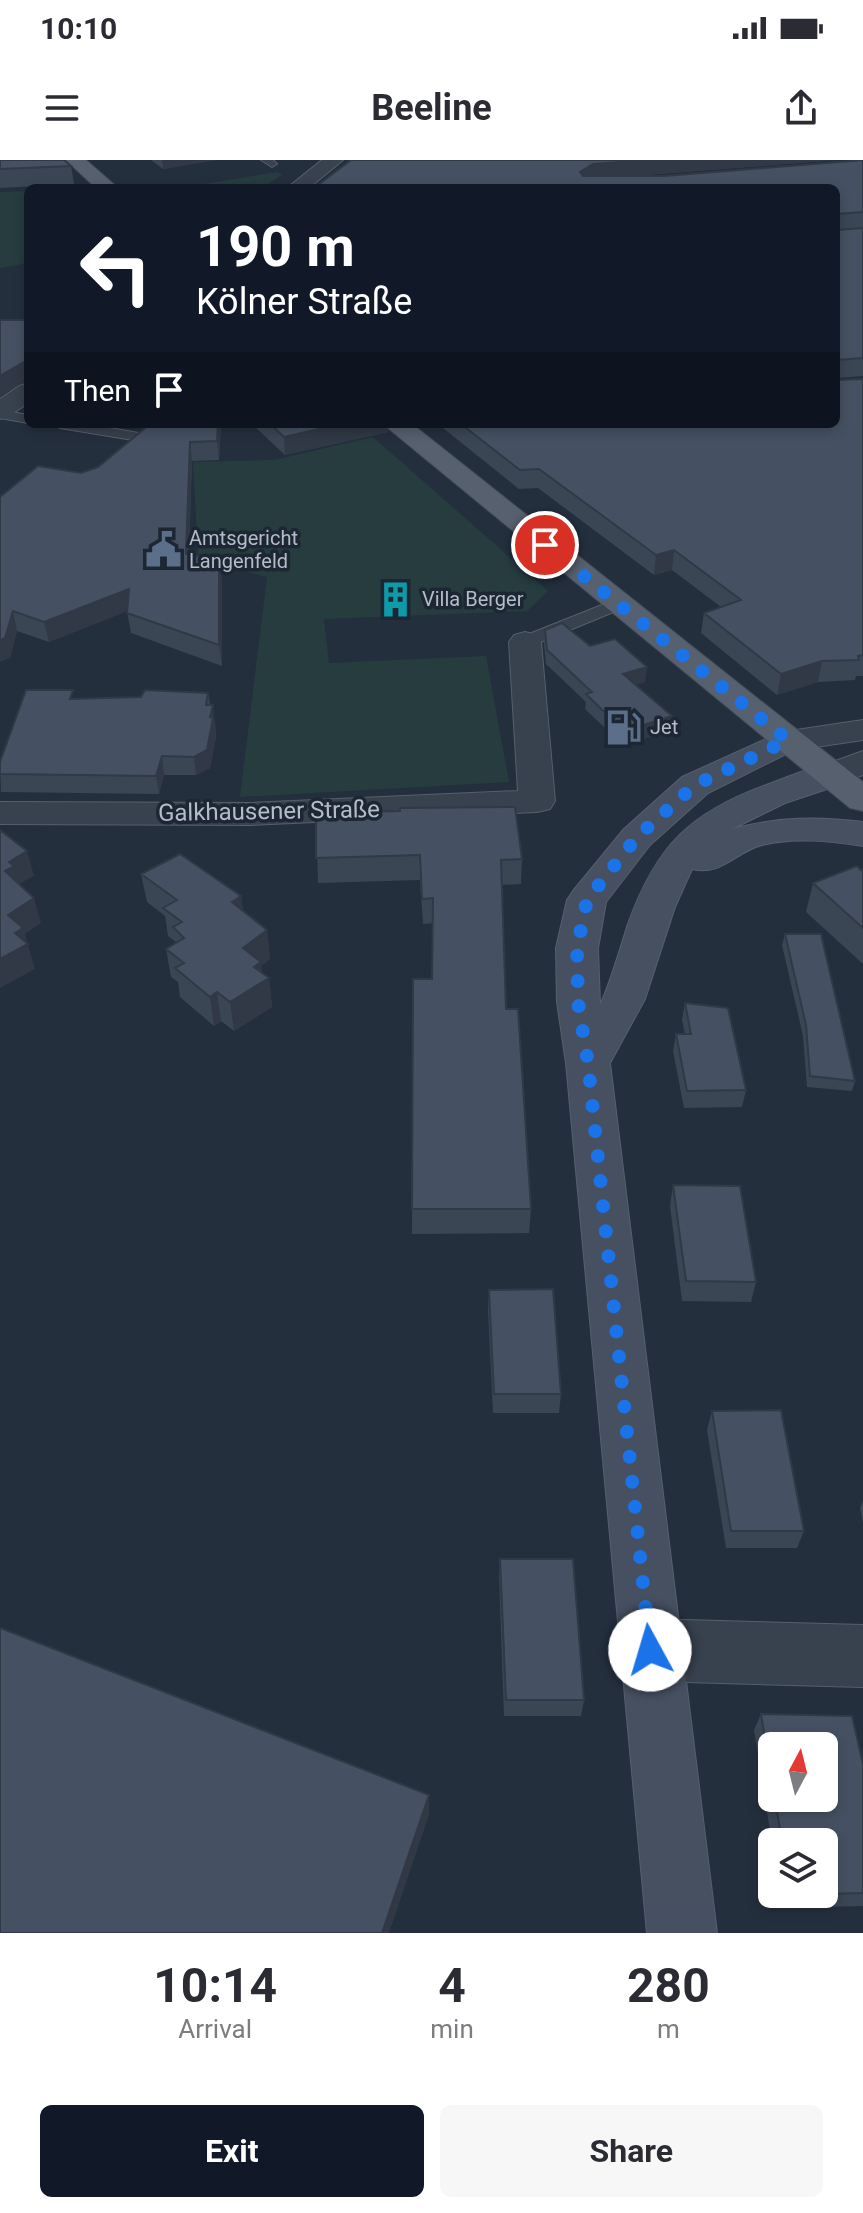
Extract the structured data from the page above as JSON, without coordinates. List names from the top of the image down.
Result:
{
  "streets": {
    "street": ["Galkhausener Straße"]
  },
  "places": {
    "public building": ["Amtsgericht Langenfeld"],
    "building": ["Villa Berger"],
    "fuel station": ["Jet"]
  },
  "north": "top",
  "page": {
    "status": "10:10",
    "header": "Beeline",
    "turn": ["190 m", "Kölner Straße"],
    "then": "Then",
    "eta": [
      "10:14",
      "Arrival",
      "4",
      "min",
      "280",
      "m"
    ],
    "buttons": ["Exit", "Share"]
  }
}
